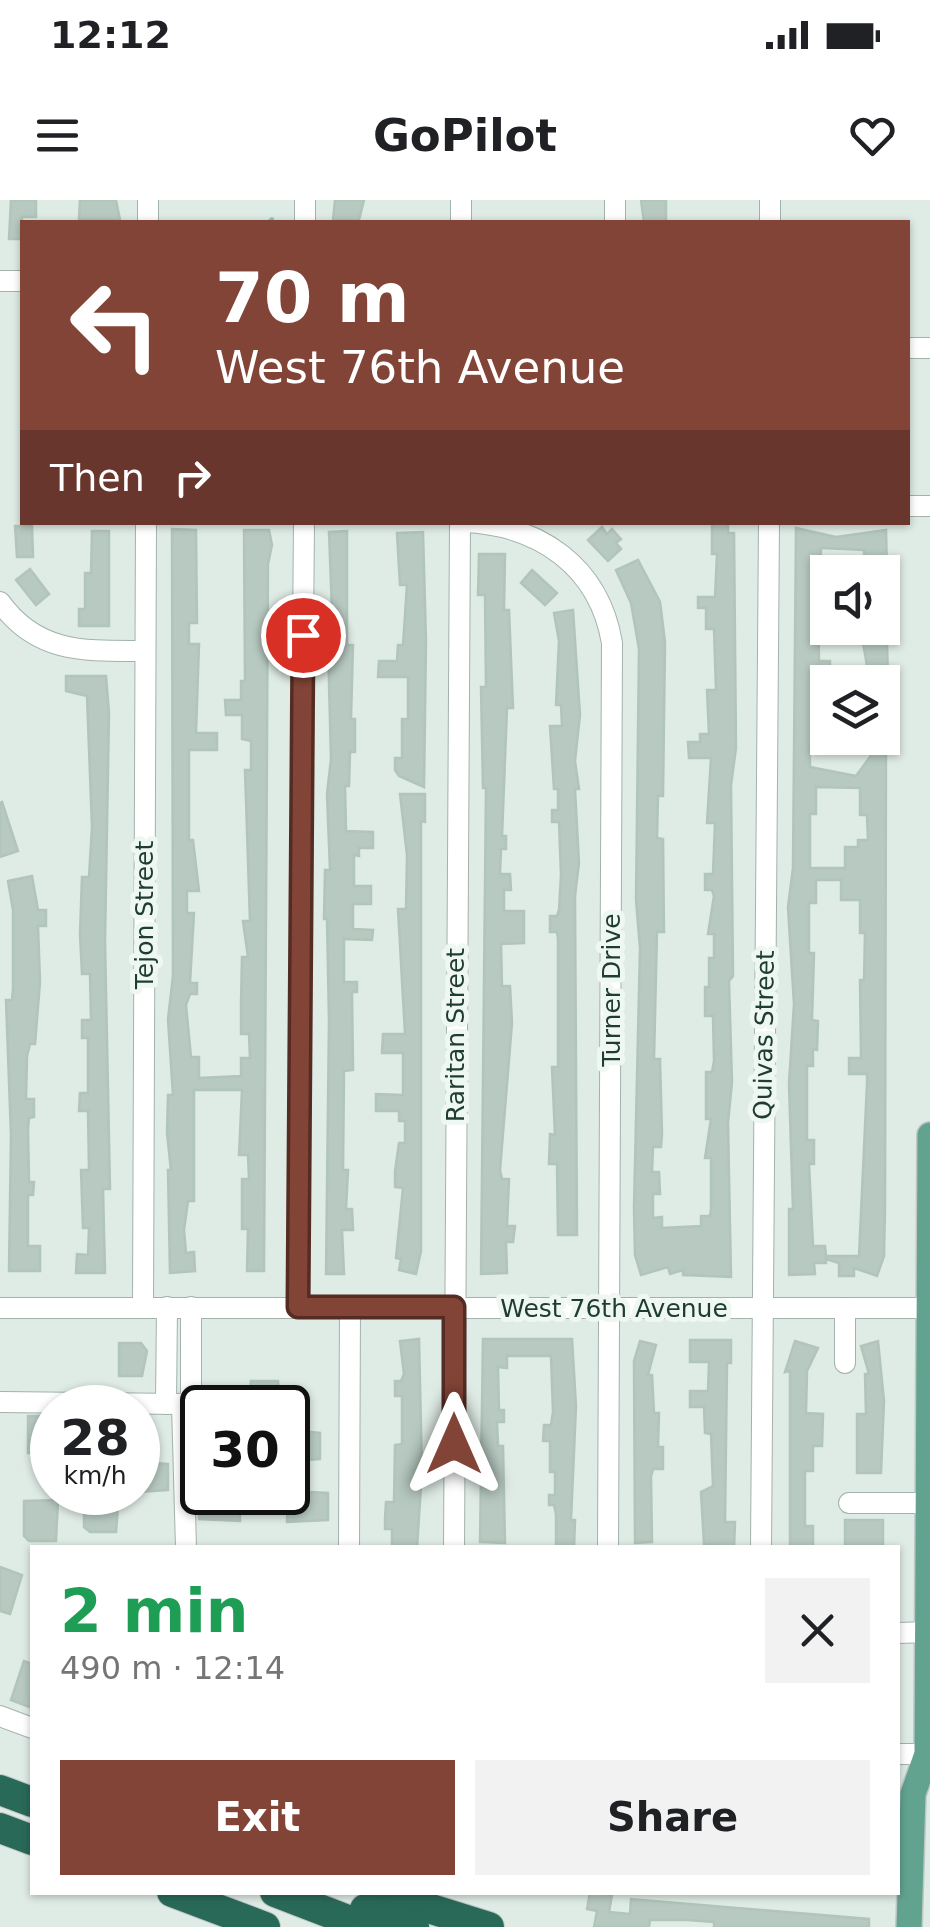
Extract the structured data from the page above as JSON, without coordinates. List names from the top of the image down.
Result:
{
  "streets": {
    "street": [
      "Tejon Street",
      "Turner Drive",
      "Raritan Street",
      "Quivas Street",
      "West 76th Avenue"
    ]
  },
  "crossings": [
    ["Tejon Street", "West 76th Avenue"],
    ["Turner Drive", "West 76th Avenue"],
    ["Raritan Street", "West 76th Avenue"],
    ["Quivas Street", "West 76th Avenue"]
  ],
  "page": {
    "status": "12:12",
    "header": "GoPilot",
    "turn": ["70 m", "West 76th Avenue"],
    "then": "Then",
    "speed": "28 km/h",
    "limit": "30",
    "heading": ["2 min", "490 m · 12:14"],
    "buttons": ["Exit", "Share"]
  }
}
